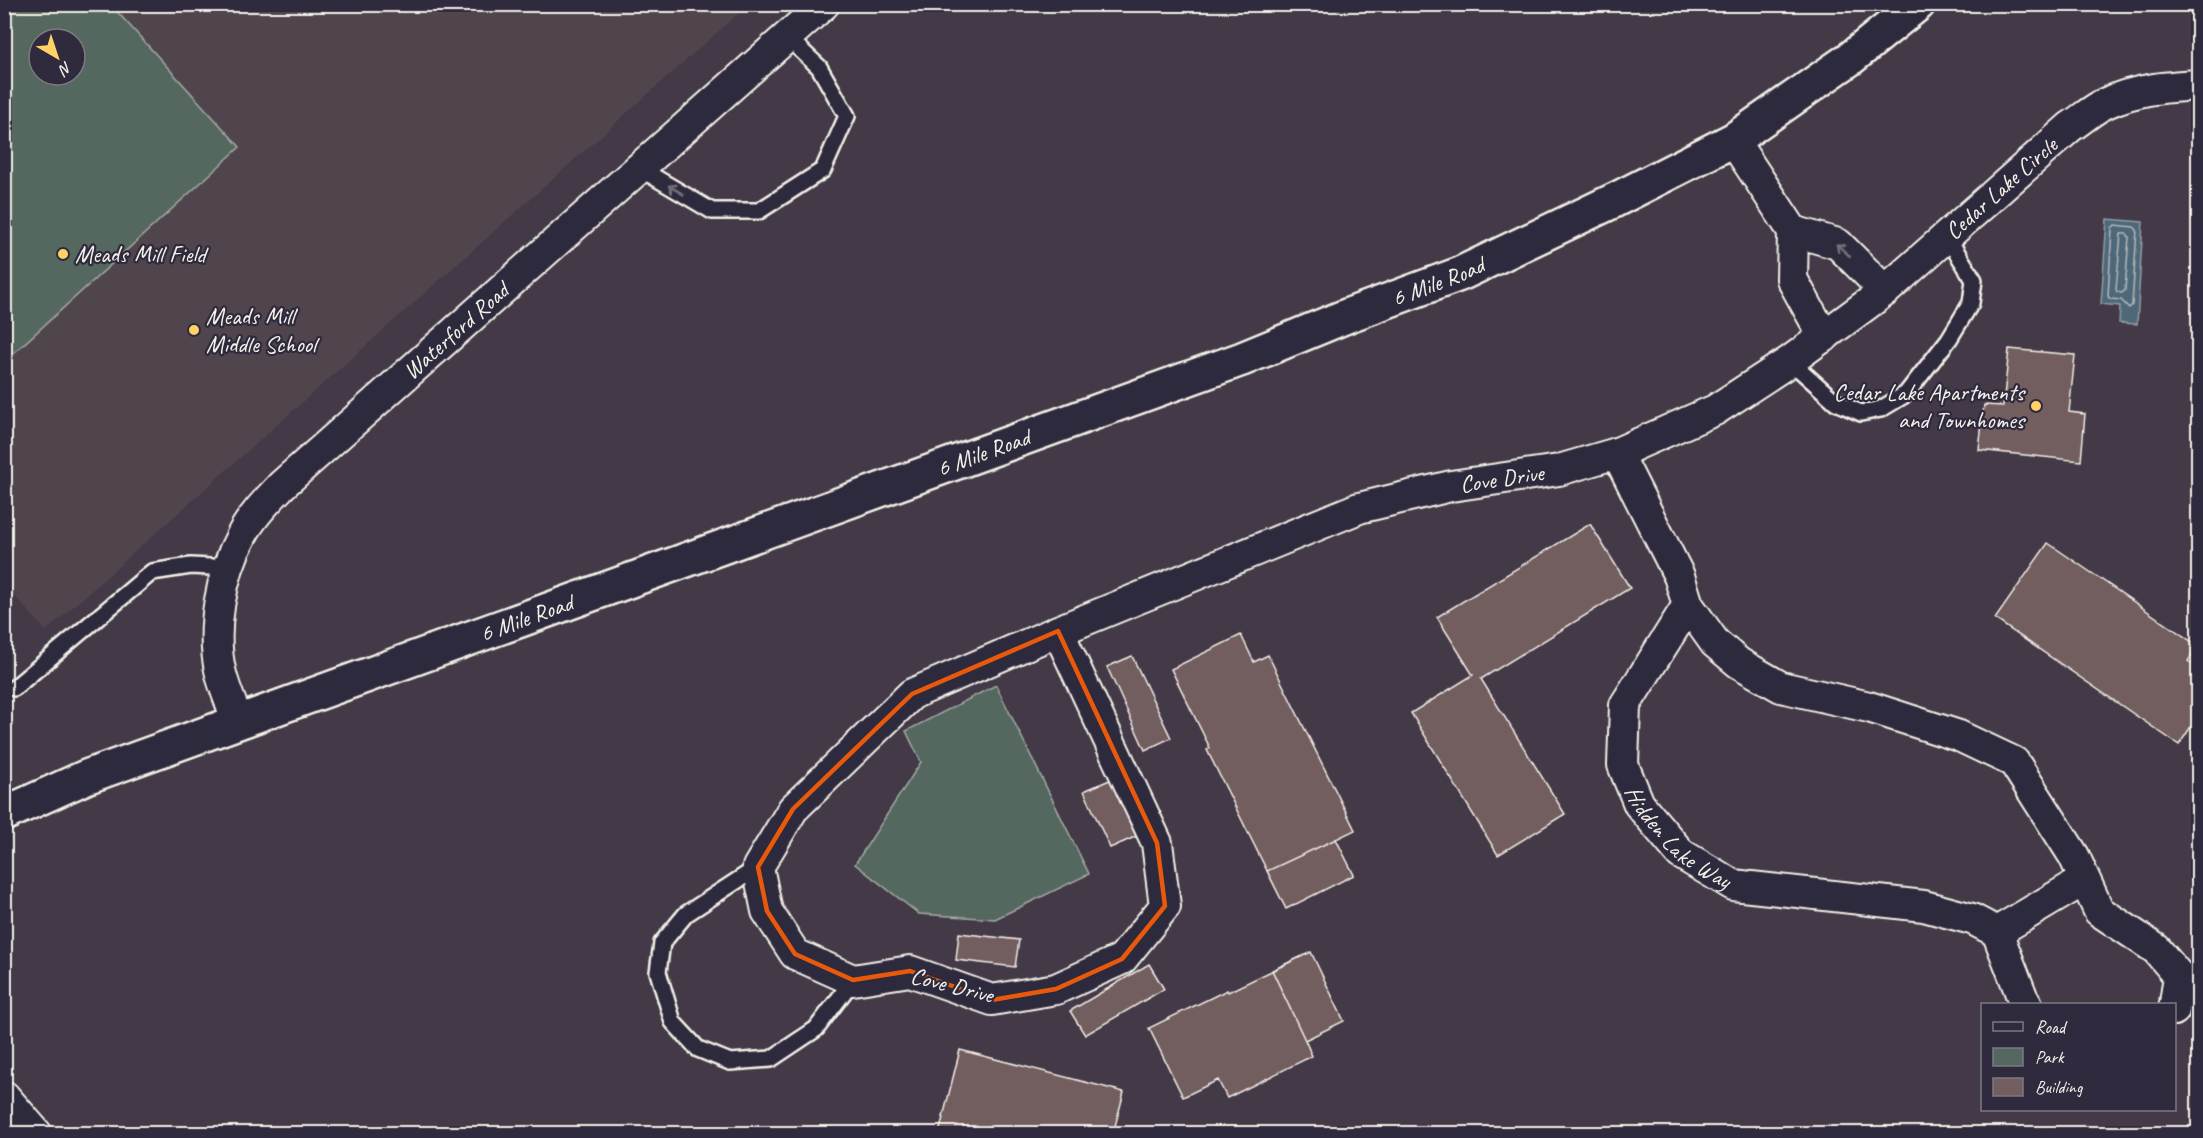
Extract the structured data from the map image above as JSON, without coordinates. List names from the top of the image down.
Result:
{
  "streets": {
    "street": [
      "Cedar Lake Circle",
      "6 Mile Road",
      "Waterford Road",
      "Cove Drive",
      "Hidden Lake Way"
    ]
  },
  "crossings": [
    ["Cedar Lake Circle", "Cove Drive"],
    ["6 Mile Road", "Waterford Road"]
  ],
  "places": ["Meads Mill Field", "Meads Mill Middle School", "Cedar Lake Apartments and Townhomes"],
  "legend": ["Road", "Park", "Building"],
  "north": "bottom right"
}
